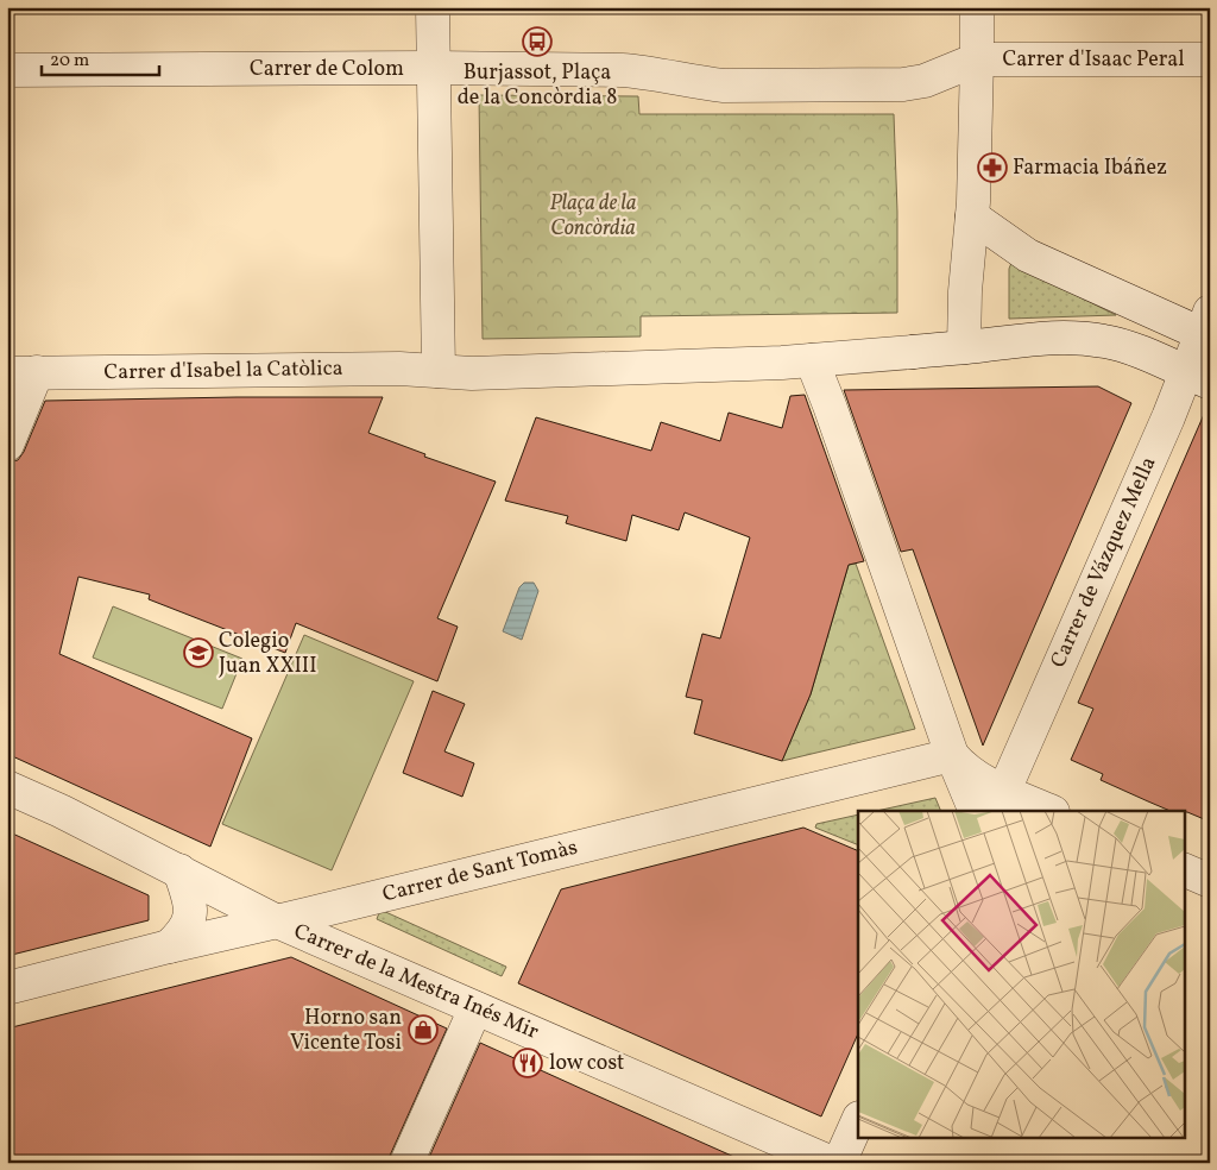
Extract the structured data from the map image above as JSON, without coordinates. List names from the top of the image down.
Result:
{
  "streets": {
    "street": [
      "Carrer d'Isaac Peral",
      "Carrer de Colom",
      "Carrer d'Isabel la Catòlica",
      "Carrer de Vázquez Mella",
      "Carrer de Sant Tomàs",
      "Carrer de la Mestra Inés Mir"
    ]
  },
  "crossings": [
    ["Carrer de Sant Tomàs", "Carrer de la Mestra Inés Mir"]
  ],
  "parks": ["Plaça de la Concòrdia"],
  "places": {
    "bus stop": ["Burjassot, Plaça de la Concòrdia 8"],
    "pharmacy": ["Farmacia Ibáñez"],
    "school or university": ["Colegio Juan XXIII"],
    "shop": ["Horno san Vicente Tosi"],
    "restaurant": ["low cost"]
  },
  "scale_bar": "20 m"
}
